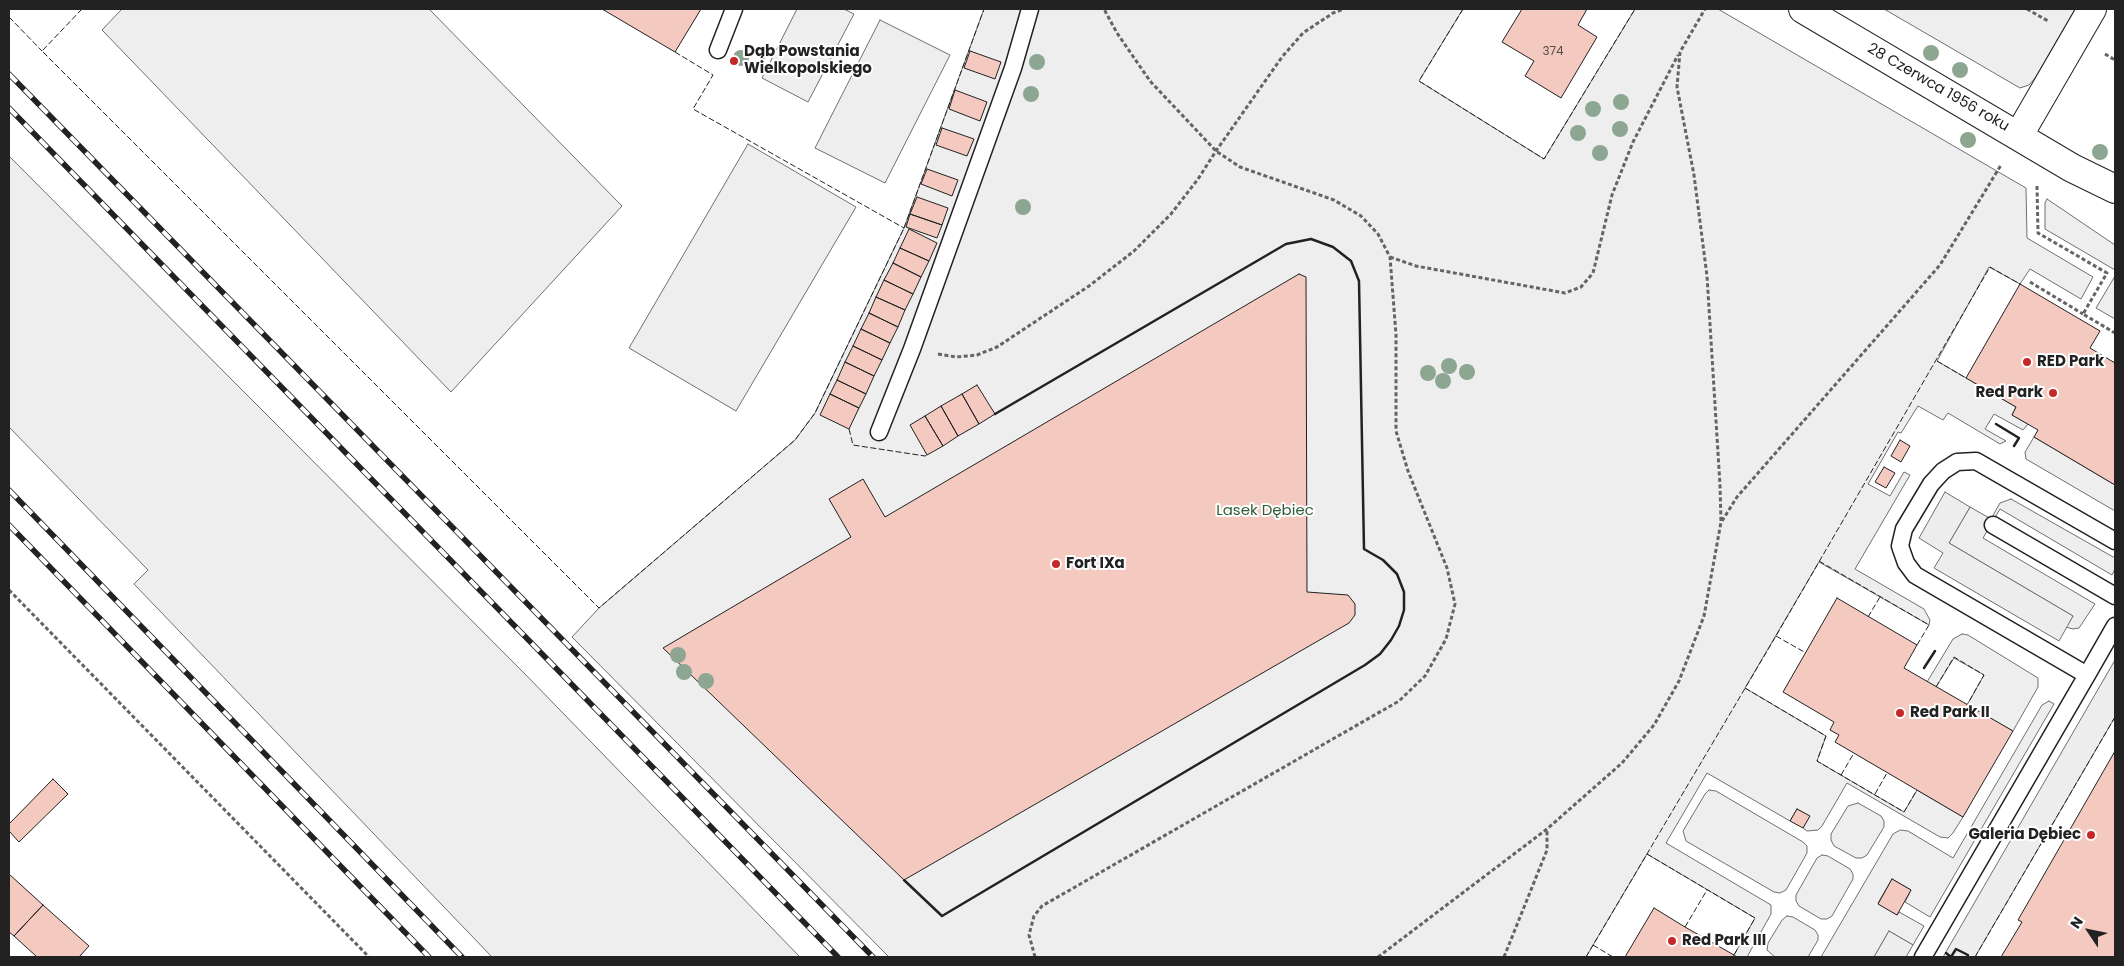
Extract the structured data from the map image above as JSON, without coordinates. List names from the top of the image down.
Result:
{
  "streets": {
    "street": ["28 Czerwca 1956 roku"]
  },
  "parks": ["Lasek Dębiec"],
  "places": [
    "Dąb Powstania Wielkopolskiego",
    "RED Park",
    "Red Park",
    "Fort IXa",
    "Red Park II",
    "Galeria Dębiec",
    "Red Park III"
  ],
  "house_numbers": ["374"],
  "north": "top left"
}
